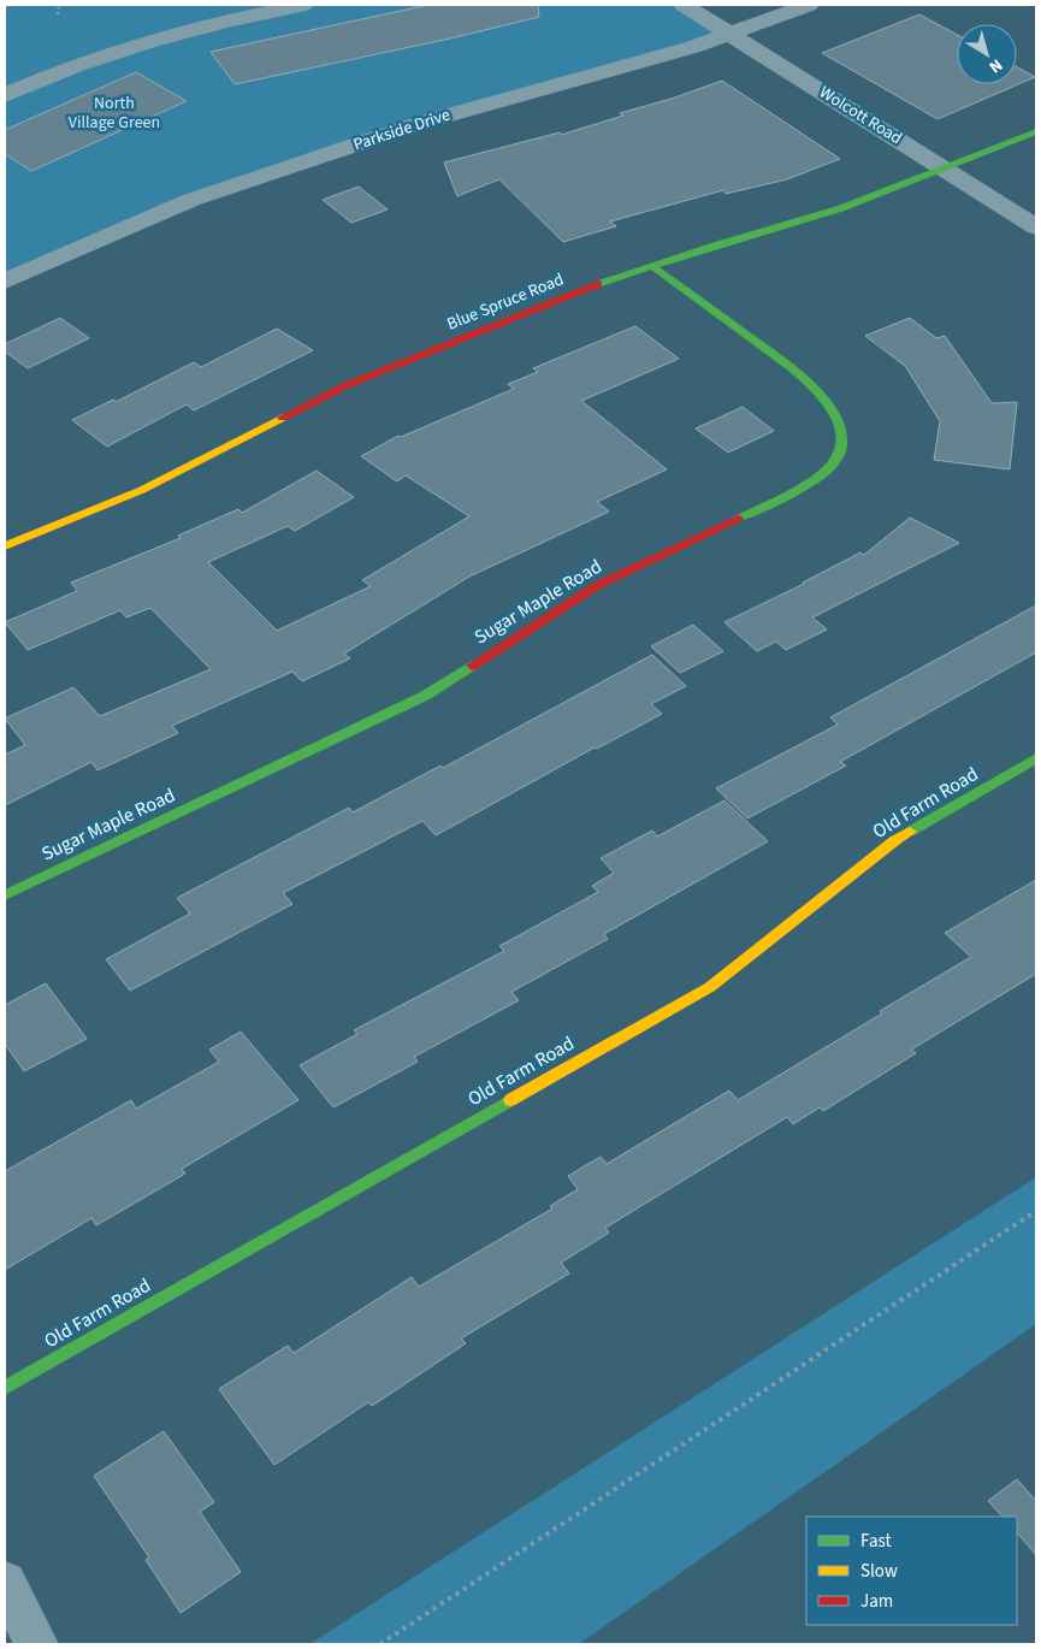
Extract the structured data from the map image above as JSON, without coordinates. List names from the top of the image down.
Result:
{
  "streets": {
    "street": [
      "Wolcott Road",
      "Parkside Drive",
      "Blue Spruce Road",
      "Sugar Maple Road",
      "Old Farm Road"
    ]
  },
  "crossings": [
    ["Wolcott Road", "Parkside Drive"],
    ["Wolcott Road", "Blue Spruce Road"],
    ["Blue Spruce Road", "Sugar Maple Road"]
  ],
  "parks": ["North Village Green"],
  "legend": ["Fast", "Slow", "Jam"],
  "north": "bottom right"
}
